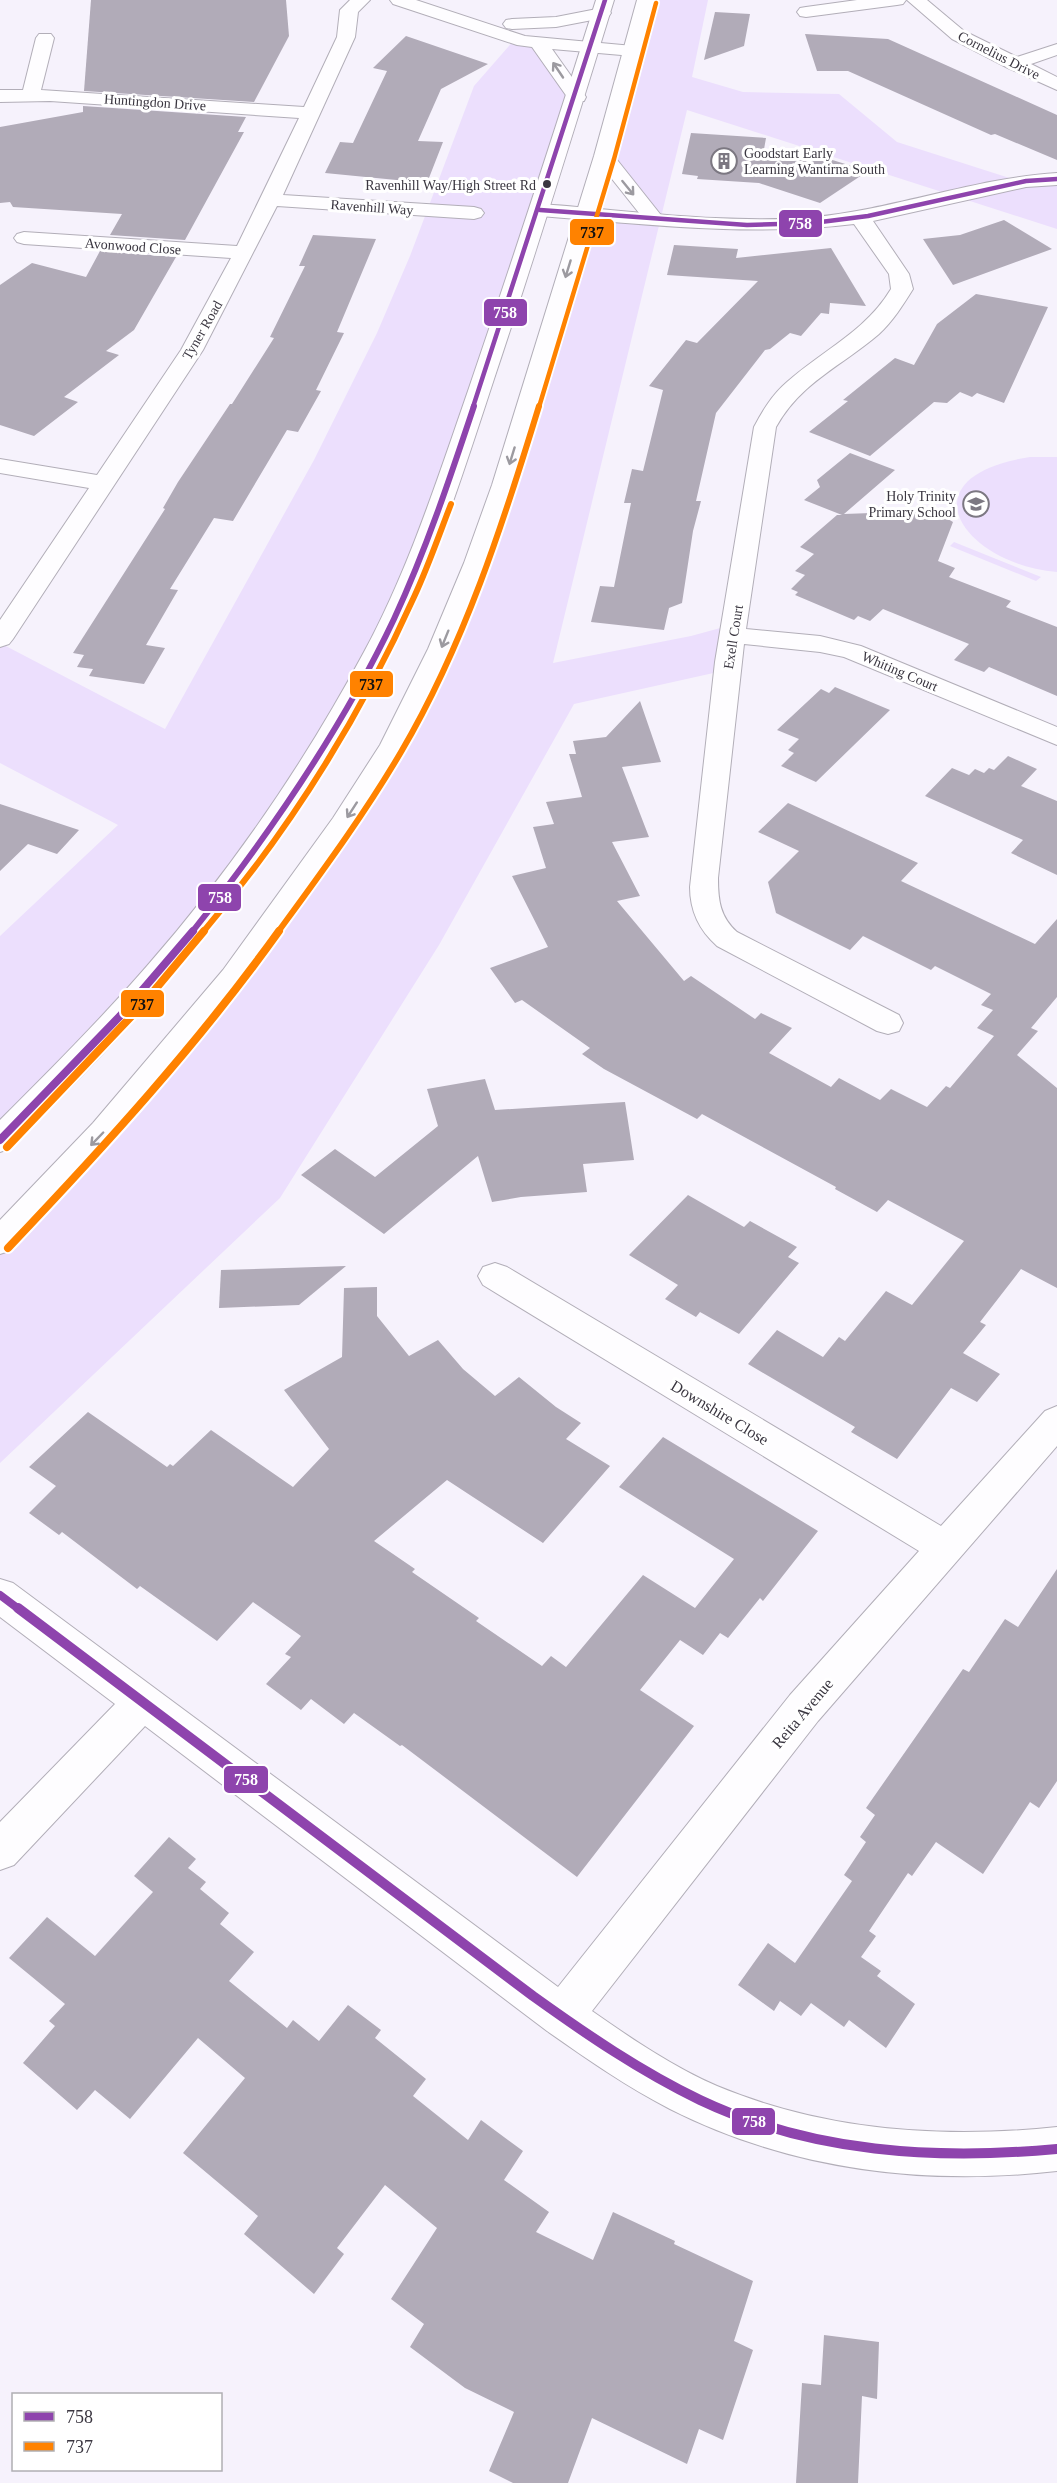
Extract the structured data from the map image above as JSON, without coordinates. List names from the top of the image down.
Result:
{
  "streets": {
    "street": [
      "Cornelius Drive",
      "Huntingdon Drive",
      "Ravenhill Way",
      "Avonwood Close",
      "Tyner Road",
      "Exell Court",
      "Whiting Court",
      "Downshire Close",
      "Reita Avenue"
    ]
  },
  "crossings": [
    ["Huntingdon Drive", "Tyner Road"],
    ["Ravenhill Way", "Tyner Road"],
    ["Avonwood Close", "Tyner Road"],
    ["Exell Court", "Whiting Court"],
    ["Downshire Close", "Reita Avenue"]
  ],
  "places": {
    "building": ["Goodstart Early Learning Wantirna South"],
    "other": ["Ravenhill Way/High Street Rd"],
    "school or university": ["Holy Trinity Primary School"]
  },
  "lines": ["transit line 758", "transit line 737"],
  "legend": ["758", "737"]
}
